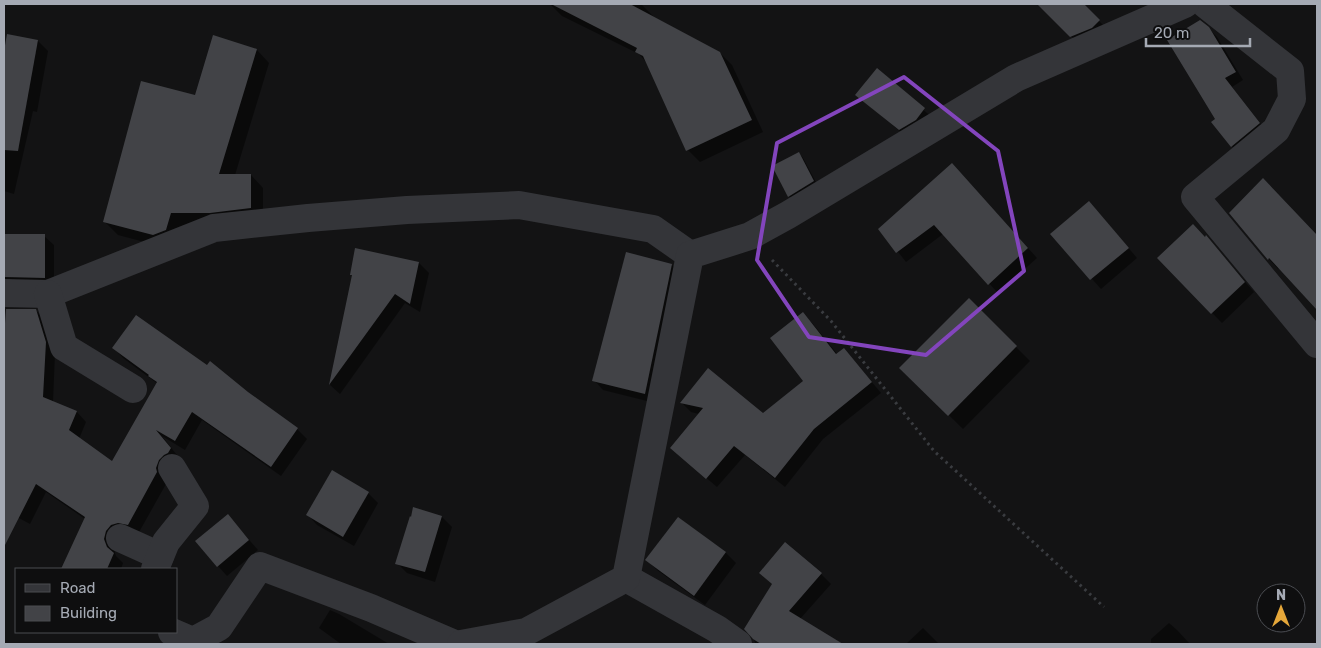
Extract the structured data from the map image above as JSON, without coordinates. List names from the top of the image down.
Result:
{
  "legend": ["Road", "Building"],
  "scale_bar": "20 m",
  "north": "top"
}
